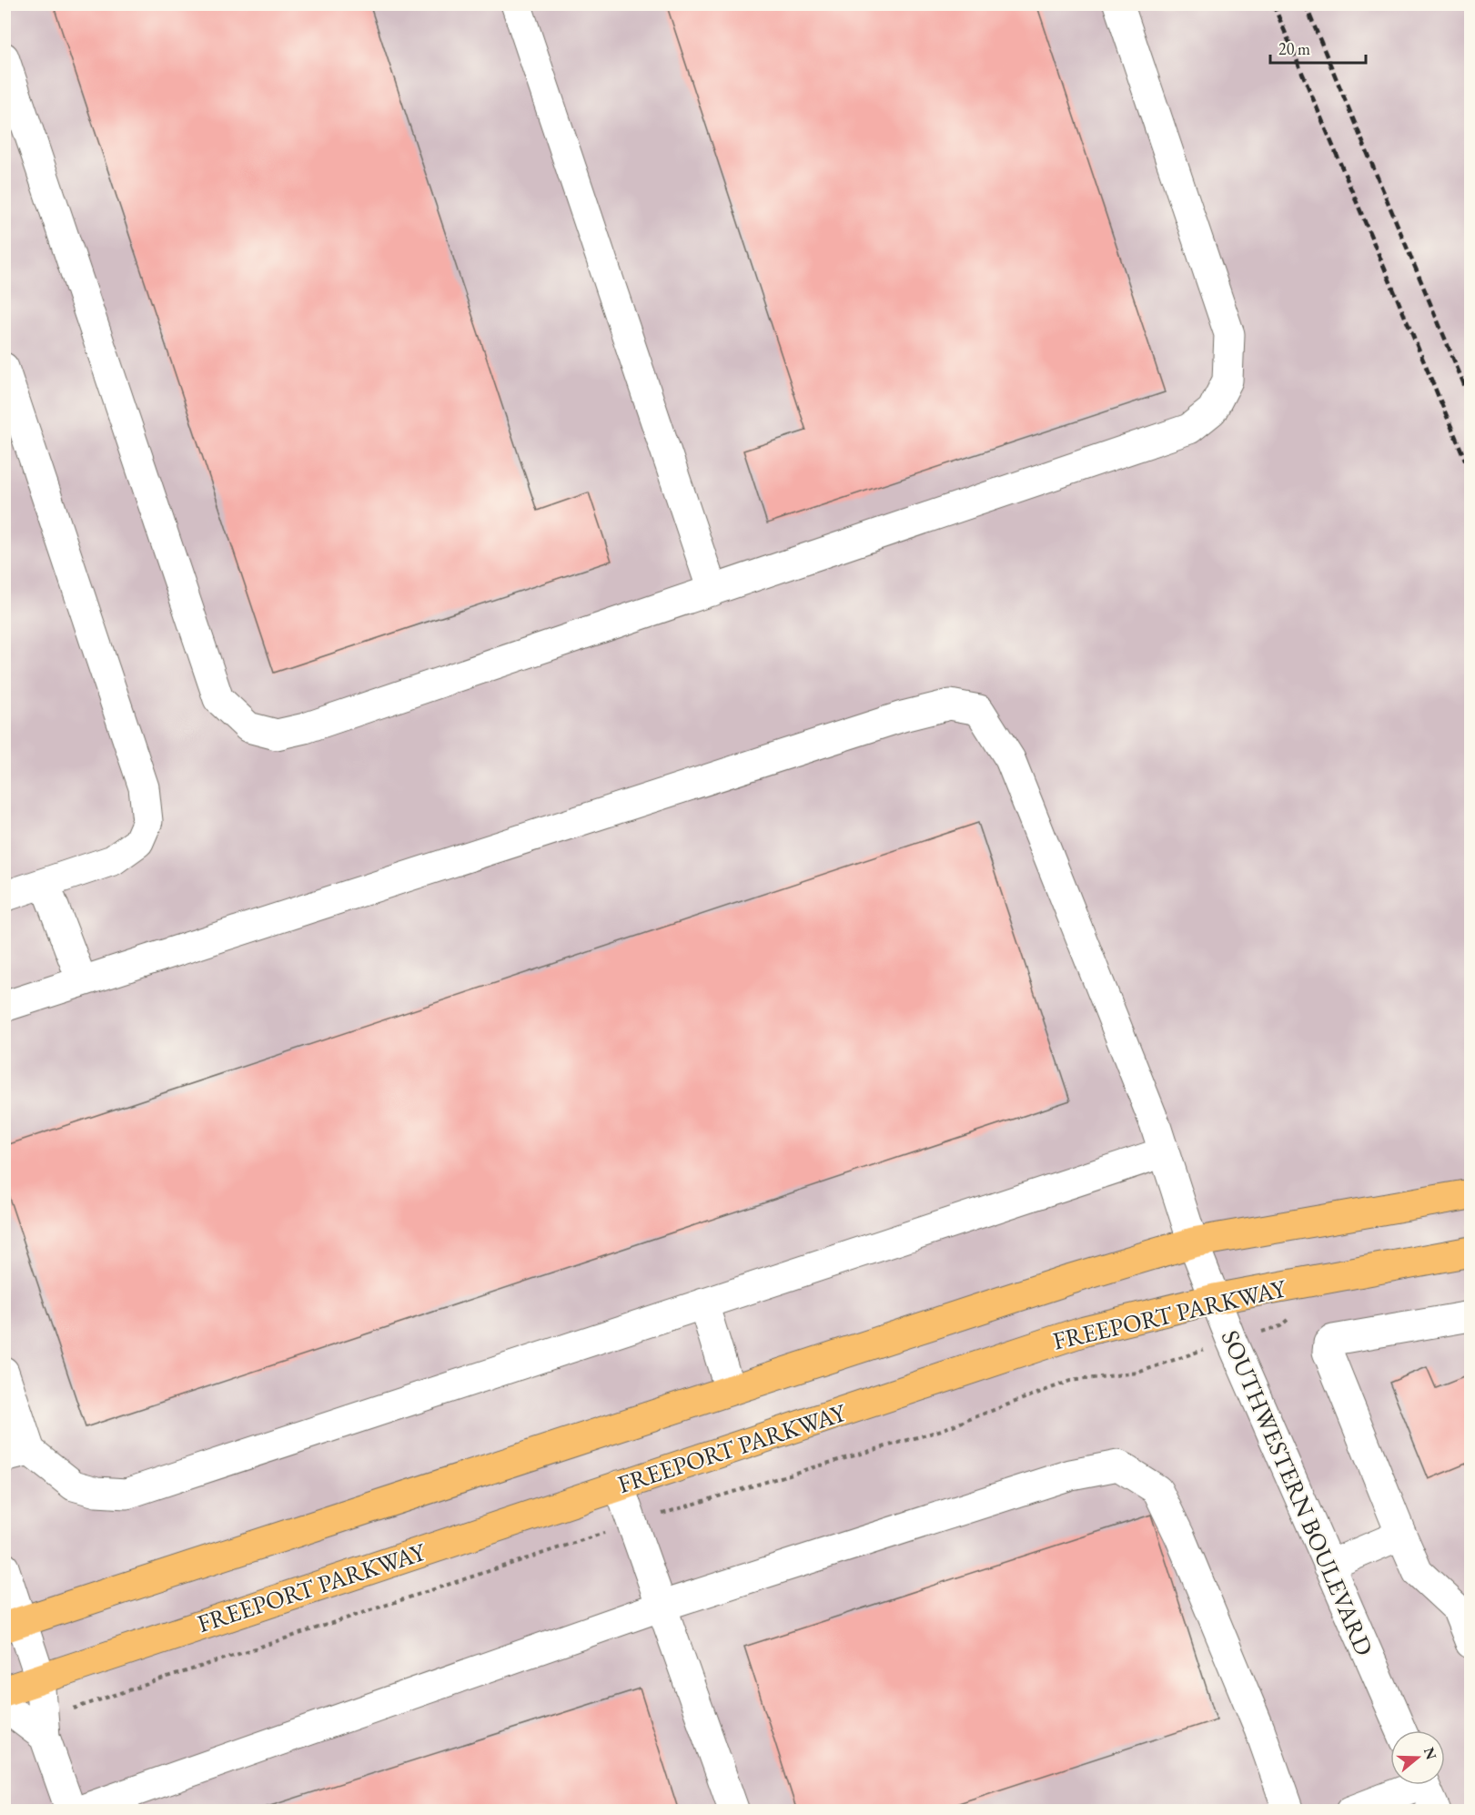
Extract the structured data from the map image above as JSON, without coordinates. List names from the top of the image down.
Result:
{
  "streets": {
    "main road": ["FREEPORT PARKWAY"],
    "street": ["SOUTHWESTERN BOULEVARD"]
  },
  "crossings": [
    ["FREEPORT PARKWAY", "SOUTHWESTERN BOULEVARD"]
  ],
  "scale_bar": "20 m",
  "north": "right"
}
